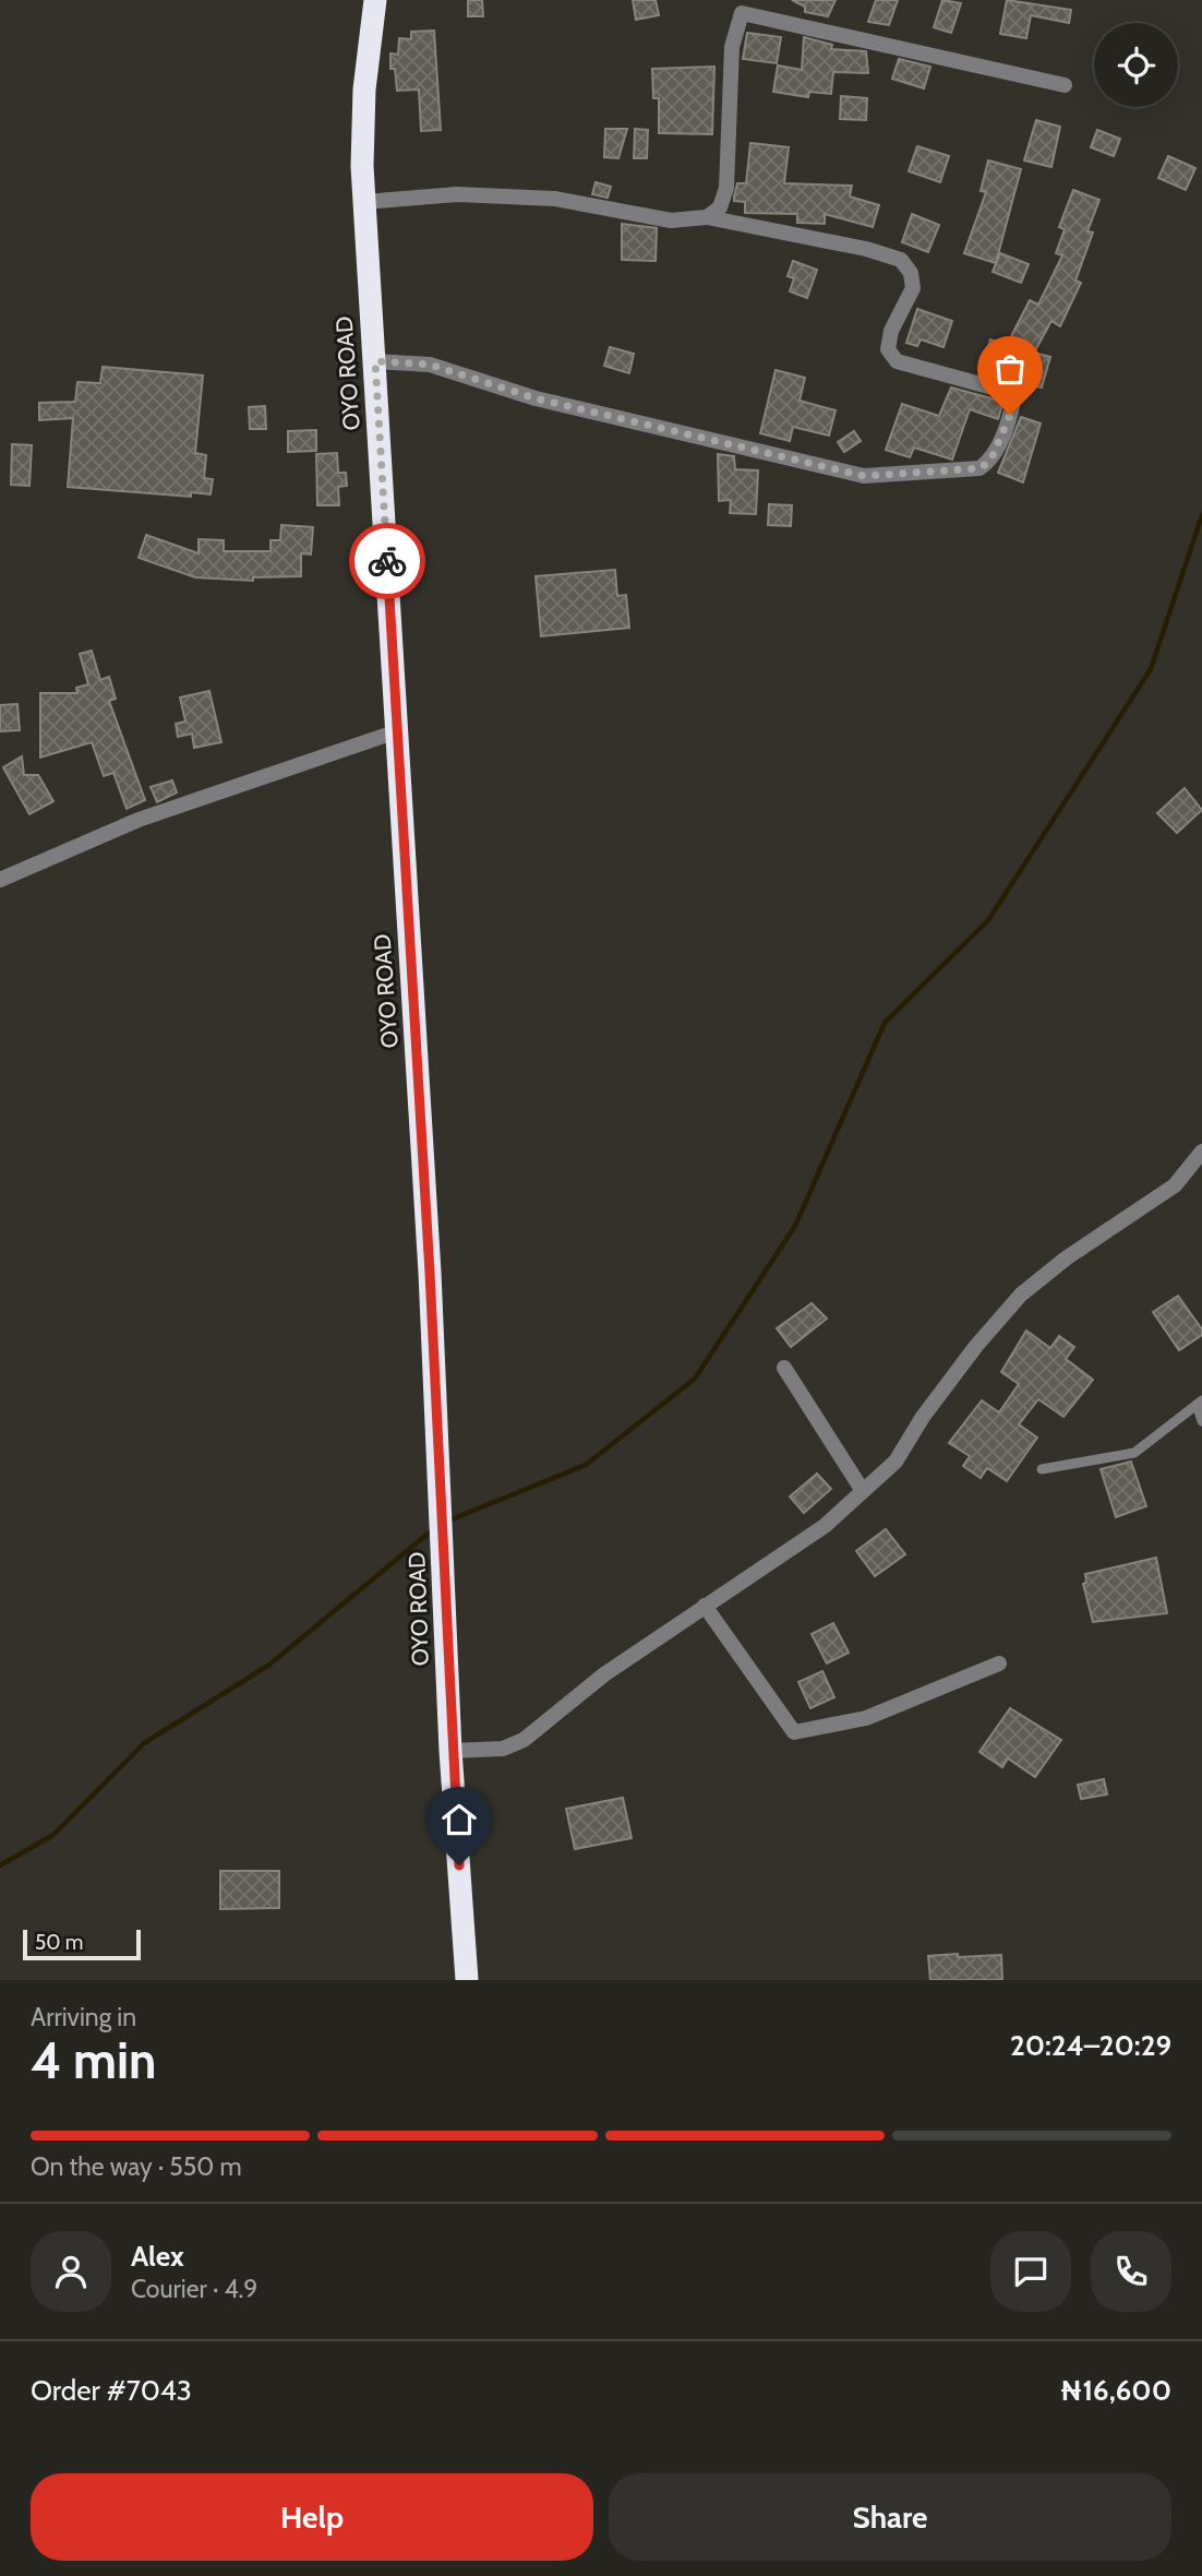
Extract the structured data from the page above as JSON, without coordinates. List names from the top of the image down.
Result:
{
  "streets": {
    "highway": ["OYO ROAD"]
  },
  "scale_bar": "50 m",
  "page": {
    "scale": "50 m",
    "heading": ["4 min", "Arriving in", "20:24–20:29"],
    "panel": [
      "Alex",
      "Courier · 4.9",
      "Order #7043",
      "₦16,600"
    ],
    "bar": "On the way · 550 m",
    "buttons": ["Help", "Share"]
  }
}
